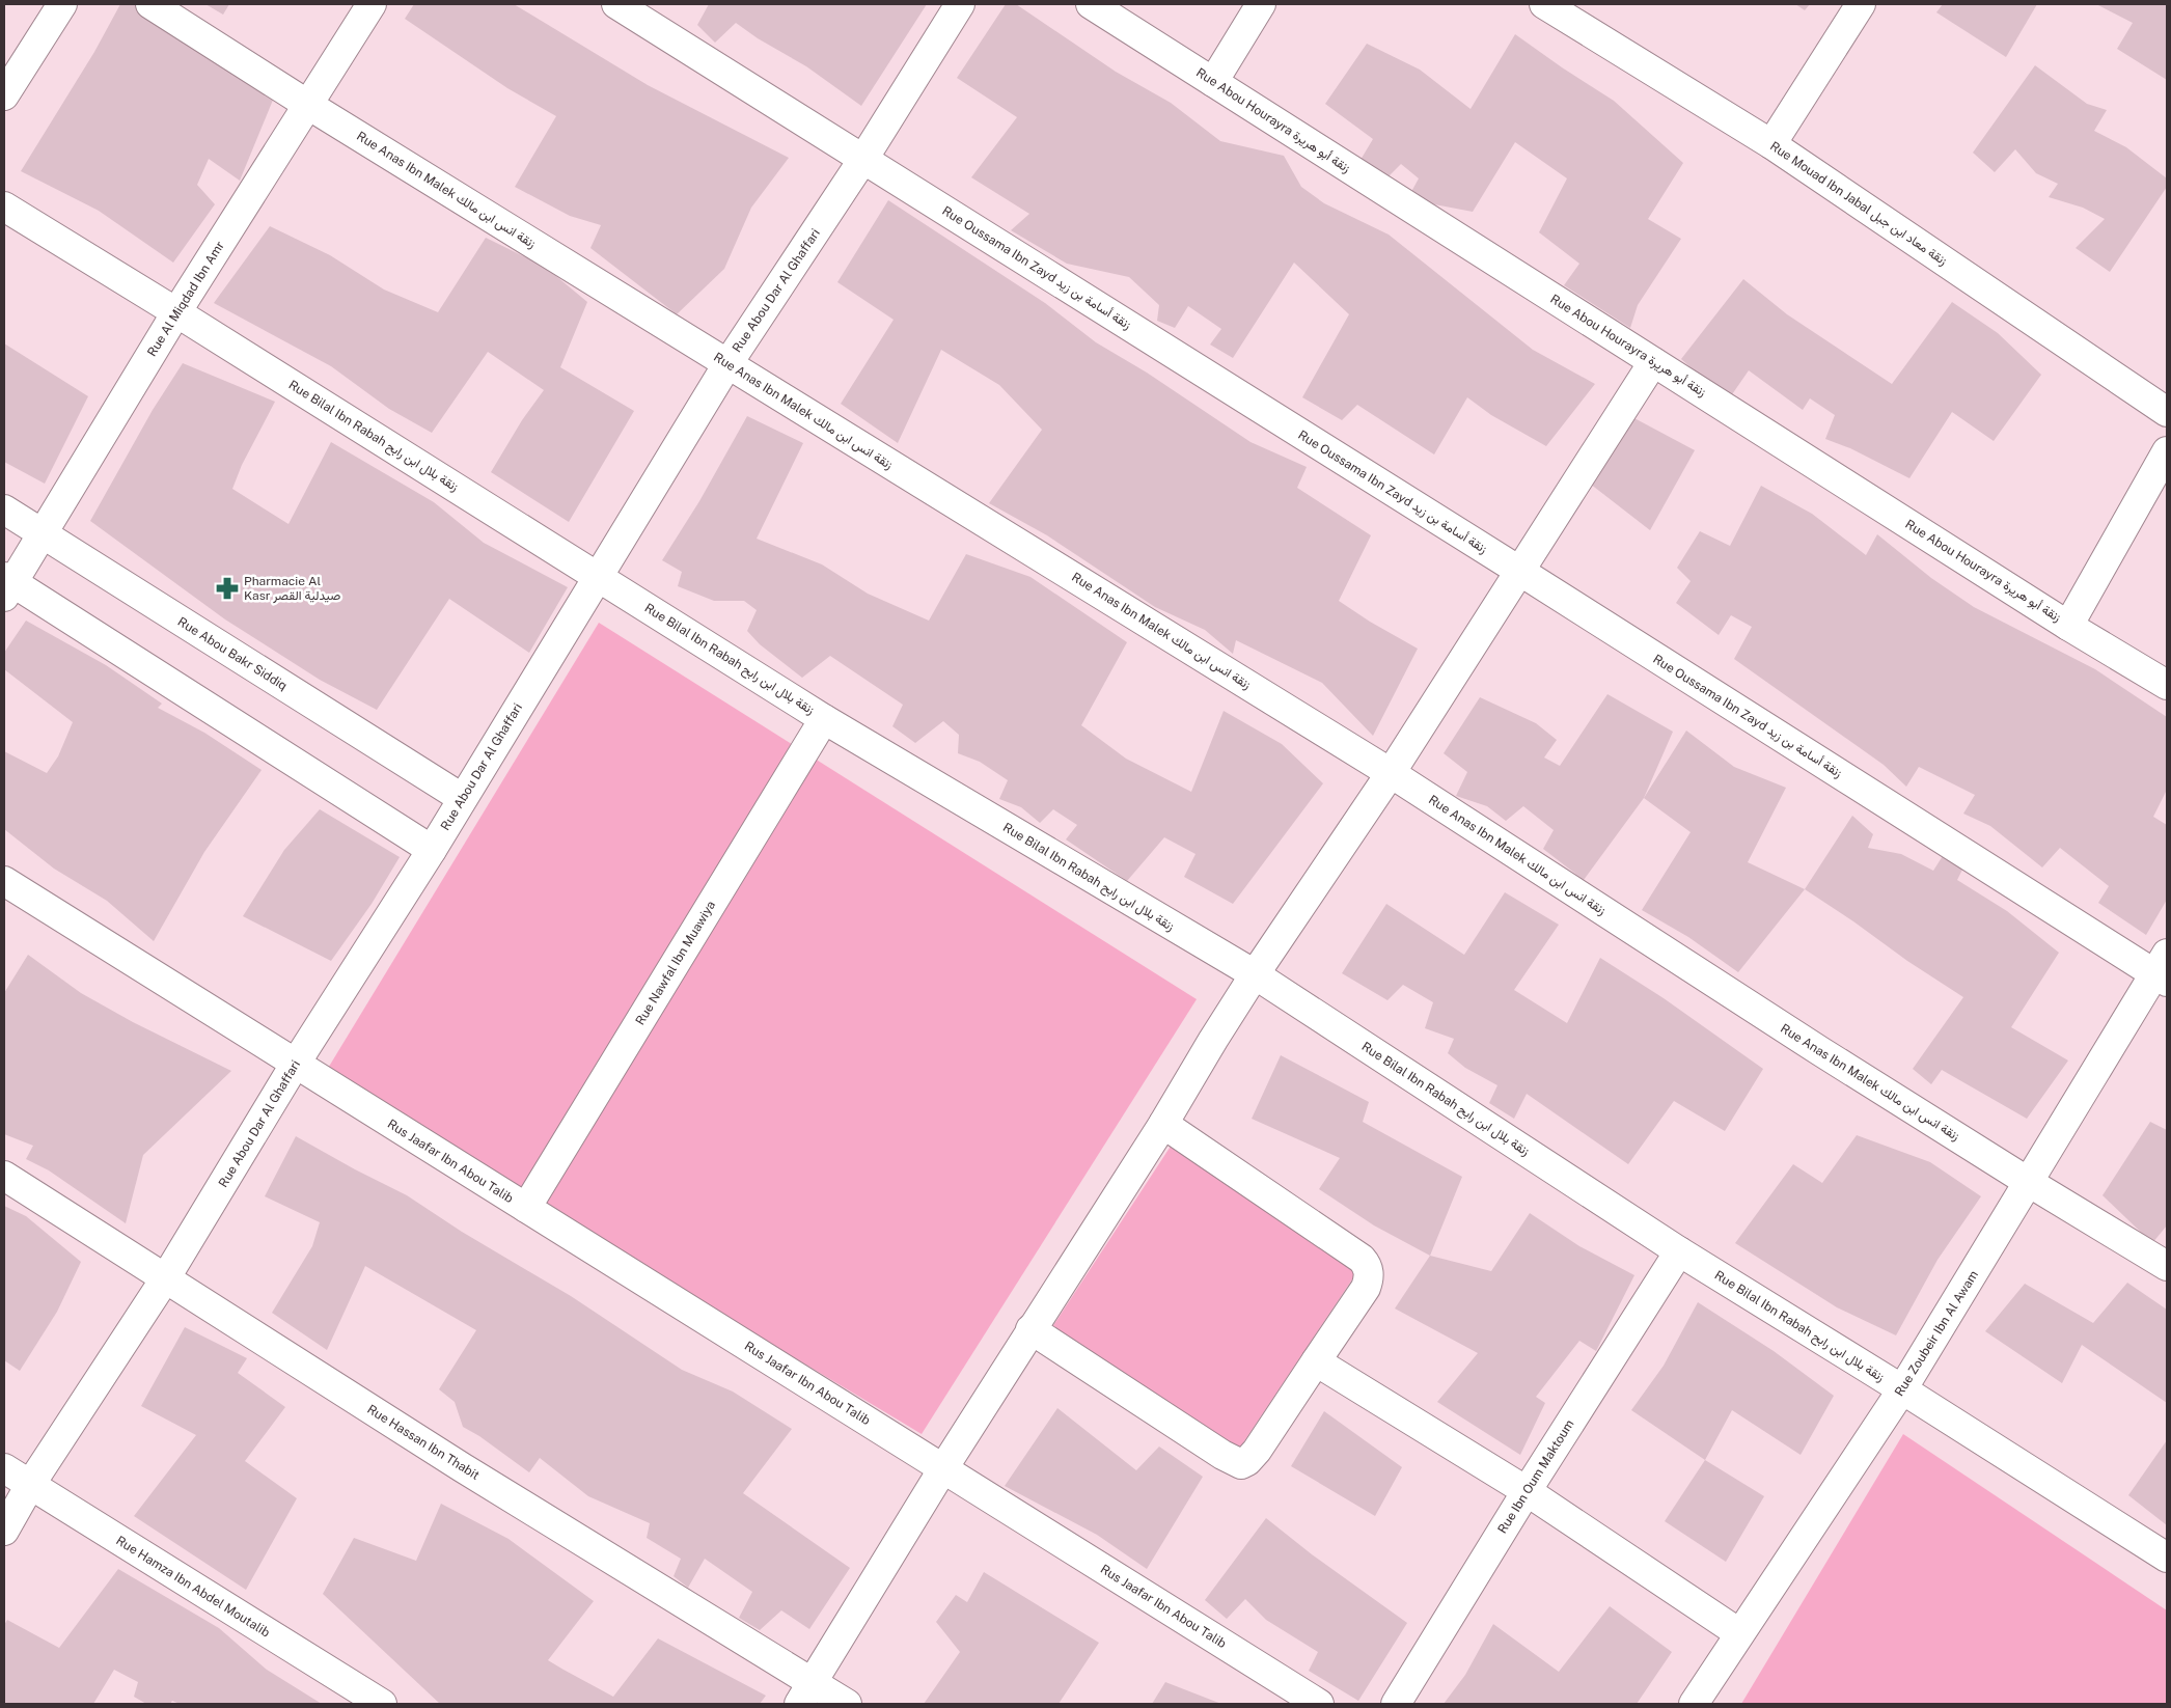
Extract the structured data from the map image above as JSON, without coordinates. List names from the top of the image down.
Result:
{
  "streets": {
    "street": [
      "Rue Abou Hourayra زنقة أبو هريرة",
      "Rue Anas Ibn Malek زنقة انس ابن مالك",
      "Rue Mouad Ibn Jabal زنقة معاد ابن جبل",
      "Rue Oussama Ibn Zayd زنقة أسامة بن زيد",
      "Rue Abou Dar Al Ghaffari",
      "Rue Al Miqdad Ibn Amr",
      "Rue Bilal Ibn Rabah زنقة بلال ابن رابح",
      "Rue Abou Bakr Siddiq",
      "Rue Nawfal Ibn Muawiya",
      "Rus Jaafar Ibn Abou Talib",
      "Rue Zoubeir Ibn Al Awam",
      "Rue Hassan Ibn Thabit",
      "Rue Ibn Oum Maktoum",
      "Rue Hamza Ibn Abdel Moutalib"
    ]
  },
  "crossings": [
    ["Rue Anas Ibn Malek زنقة انس ابن مالك", "Rue Abou Dar Al Ghaffari"],
    ["Rue Anas Ibn Malek زنقة انس ابن مالك", "Rue Al Miqdad Ibn Amr"],
    ["Rue Anas Ibn Malek زنقة انس ابن مالك", "Rue Zoubeir Ibn Al Awam"],
    ["Rue Oussama Ibn Zayd زنقة أسامة بن زيد", "Rue Abou Dar Al Ghaffari"],
    ["Rue Oussama Ibn Zayd زنقة أسامة بن زيد", "Rue Zoubeir Ibn Al Awam"],
    ["Rue Abou Dar Al Ghaffari", "Rue Bilal Ibn Rabah زنقة بلال ابن رابح"],
    ["Rue Abou Dar Al Ghaffari", "Rue Abou Bakr Siddiq"],
    ["Rue Abou Dar Al Ghaffari", "Rus Jaafar Ibn Abou Talib"],
    ["Rue Abou Dar Al Ghaffari", "Rue Hassan Ibn Thabit"],
    ["Rue Abou Dar Al Ghaffari", "Rue Hamza Ibn Abdel Moutalib"],
    ["Rue Al Miqdad Ibn Amr", "Rue Bilal Ibn Rabah زنقة بلال ابن رابح"],
    ["Rue Al Miqdad Ibn Amr", "Rue Abou Bakr Siddiq"],
    ["Rue Bilal Ibn Rabah زنقة بلال ابن رابح", "Rue Nawfal Ibn Muawiya"],
    ["Rue Bilal Ibn Rabah زنقة بلال ابن رابح", "Rue Zoubeir Ibn Al Awam"],
    ["Rue Bilal Ibn Rabah زنقة بلال ابن رابح", "Rue Ibn Oum Maktoum"],
    ["Rue Nawfal Ibn Muawiya", "Rus Jaafar Ibn Abou Talib"]
  ],
  "places": {
    "pharmacy": ["Pharmacie Al Kasr صيدلية القصر"]
  }
}
